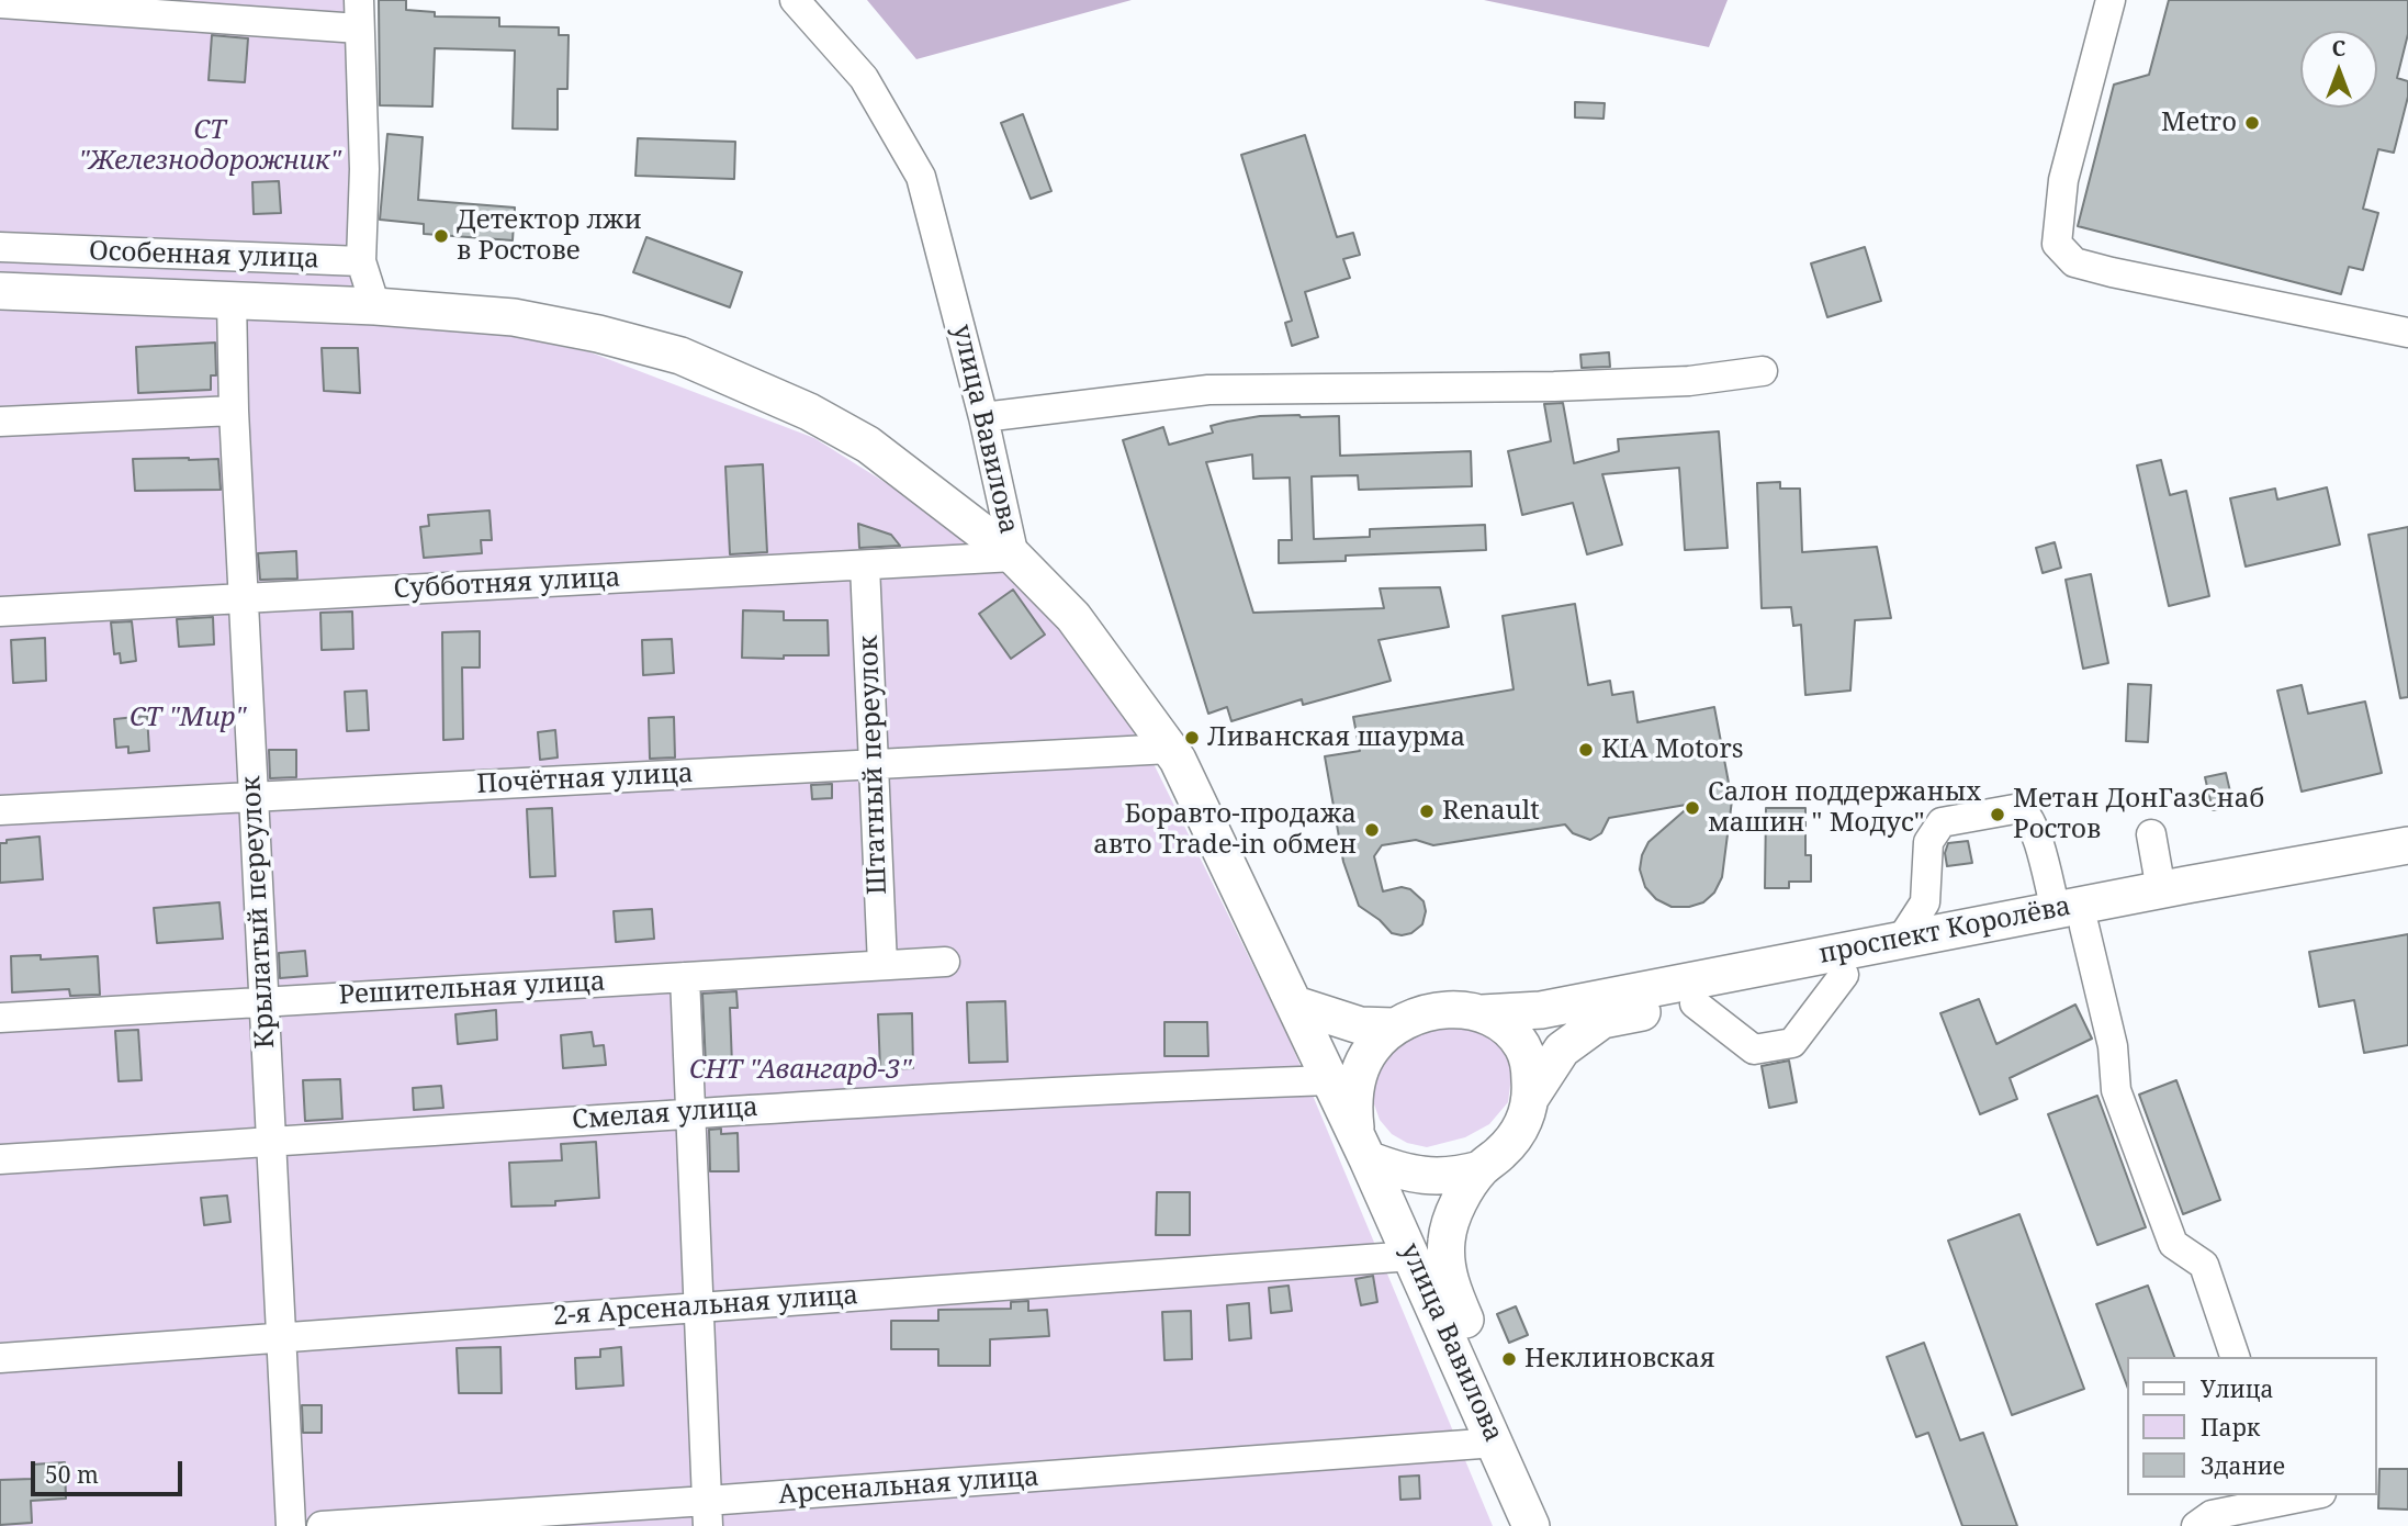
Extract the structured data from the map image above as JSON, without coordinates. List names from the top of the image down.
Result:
{
  "streets": {
    "main road": ["Особенная улица", "улица Вавилова", "проспект Королёва"],
    "street": [
      "Субботняя улица",
      "Штатный переулок",
      "Почётная улица",
      "Крылатый переулок",
      "Решительная улица",
      "Смелая улица",
      "2-я Арсенальная улица",
      "Арсенальная улица"
    ]
  },
  "crossings": [
    ["Особенная улица", "улица Вавилова"],
    ["Особенная улица", "Субботняя улица"],
    ["Особенная улица", "Крылатый переулок"],
    ["улица Вавилова", "Субботняя улица"],
    ["улица Вавилова", "Почётная улица"],
    ["улица Вавилова", "проспект Королёва"],
    ["улица Вавилова", "Смелая улица"],
    ["улица Вавилова", "2-я Арсенальная улица"],
    ["улица Вавилова", "Арсенальная улица"],
    ["Субботняя улица", "Штатный переулок"],
    ["Субботняя улица", "Крылатый переулок"],
    ["Штатный переулок", "Почётная улица"],
    ["Штатный переулок", "Решительная улица"],
    ["Почётная улица", "Крылатый переулок"],
    ["Крылатый переулок", "Решительная улица"],
    ["Крылатый переулок", "Смелая улица"],
    ["Крылатый переулок", "2-я Арсенальная улица"]
  ],
  "parks": ["СТ \"Железнодорожник\"", "СТ \"Мир\"", "СНТ \"Авангард-3\""],
  "places": [
    "Metro",
    "Детектор лжи в Ростове",
    "Ливанская шаурма",
    "KIA Motors",
    "Салон поддержаных машин \" Модус\"",
    "Renault",
    "Метан ДонГазСнаб Ростов",
    "Боравто-продажа авто Trade-in обмен",
    "Неклиновская"
  ],
  "legend": ["Улица", "Парк", "Здание"],
  "scale_bar": "50 m",
  "north": "top"
}
